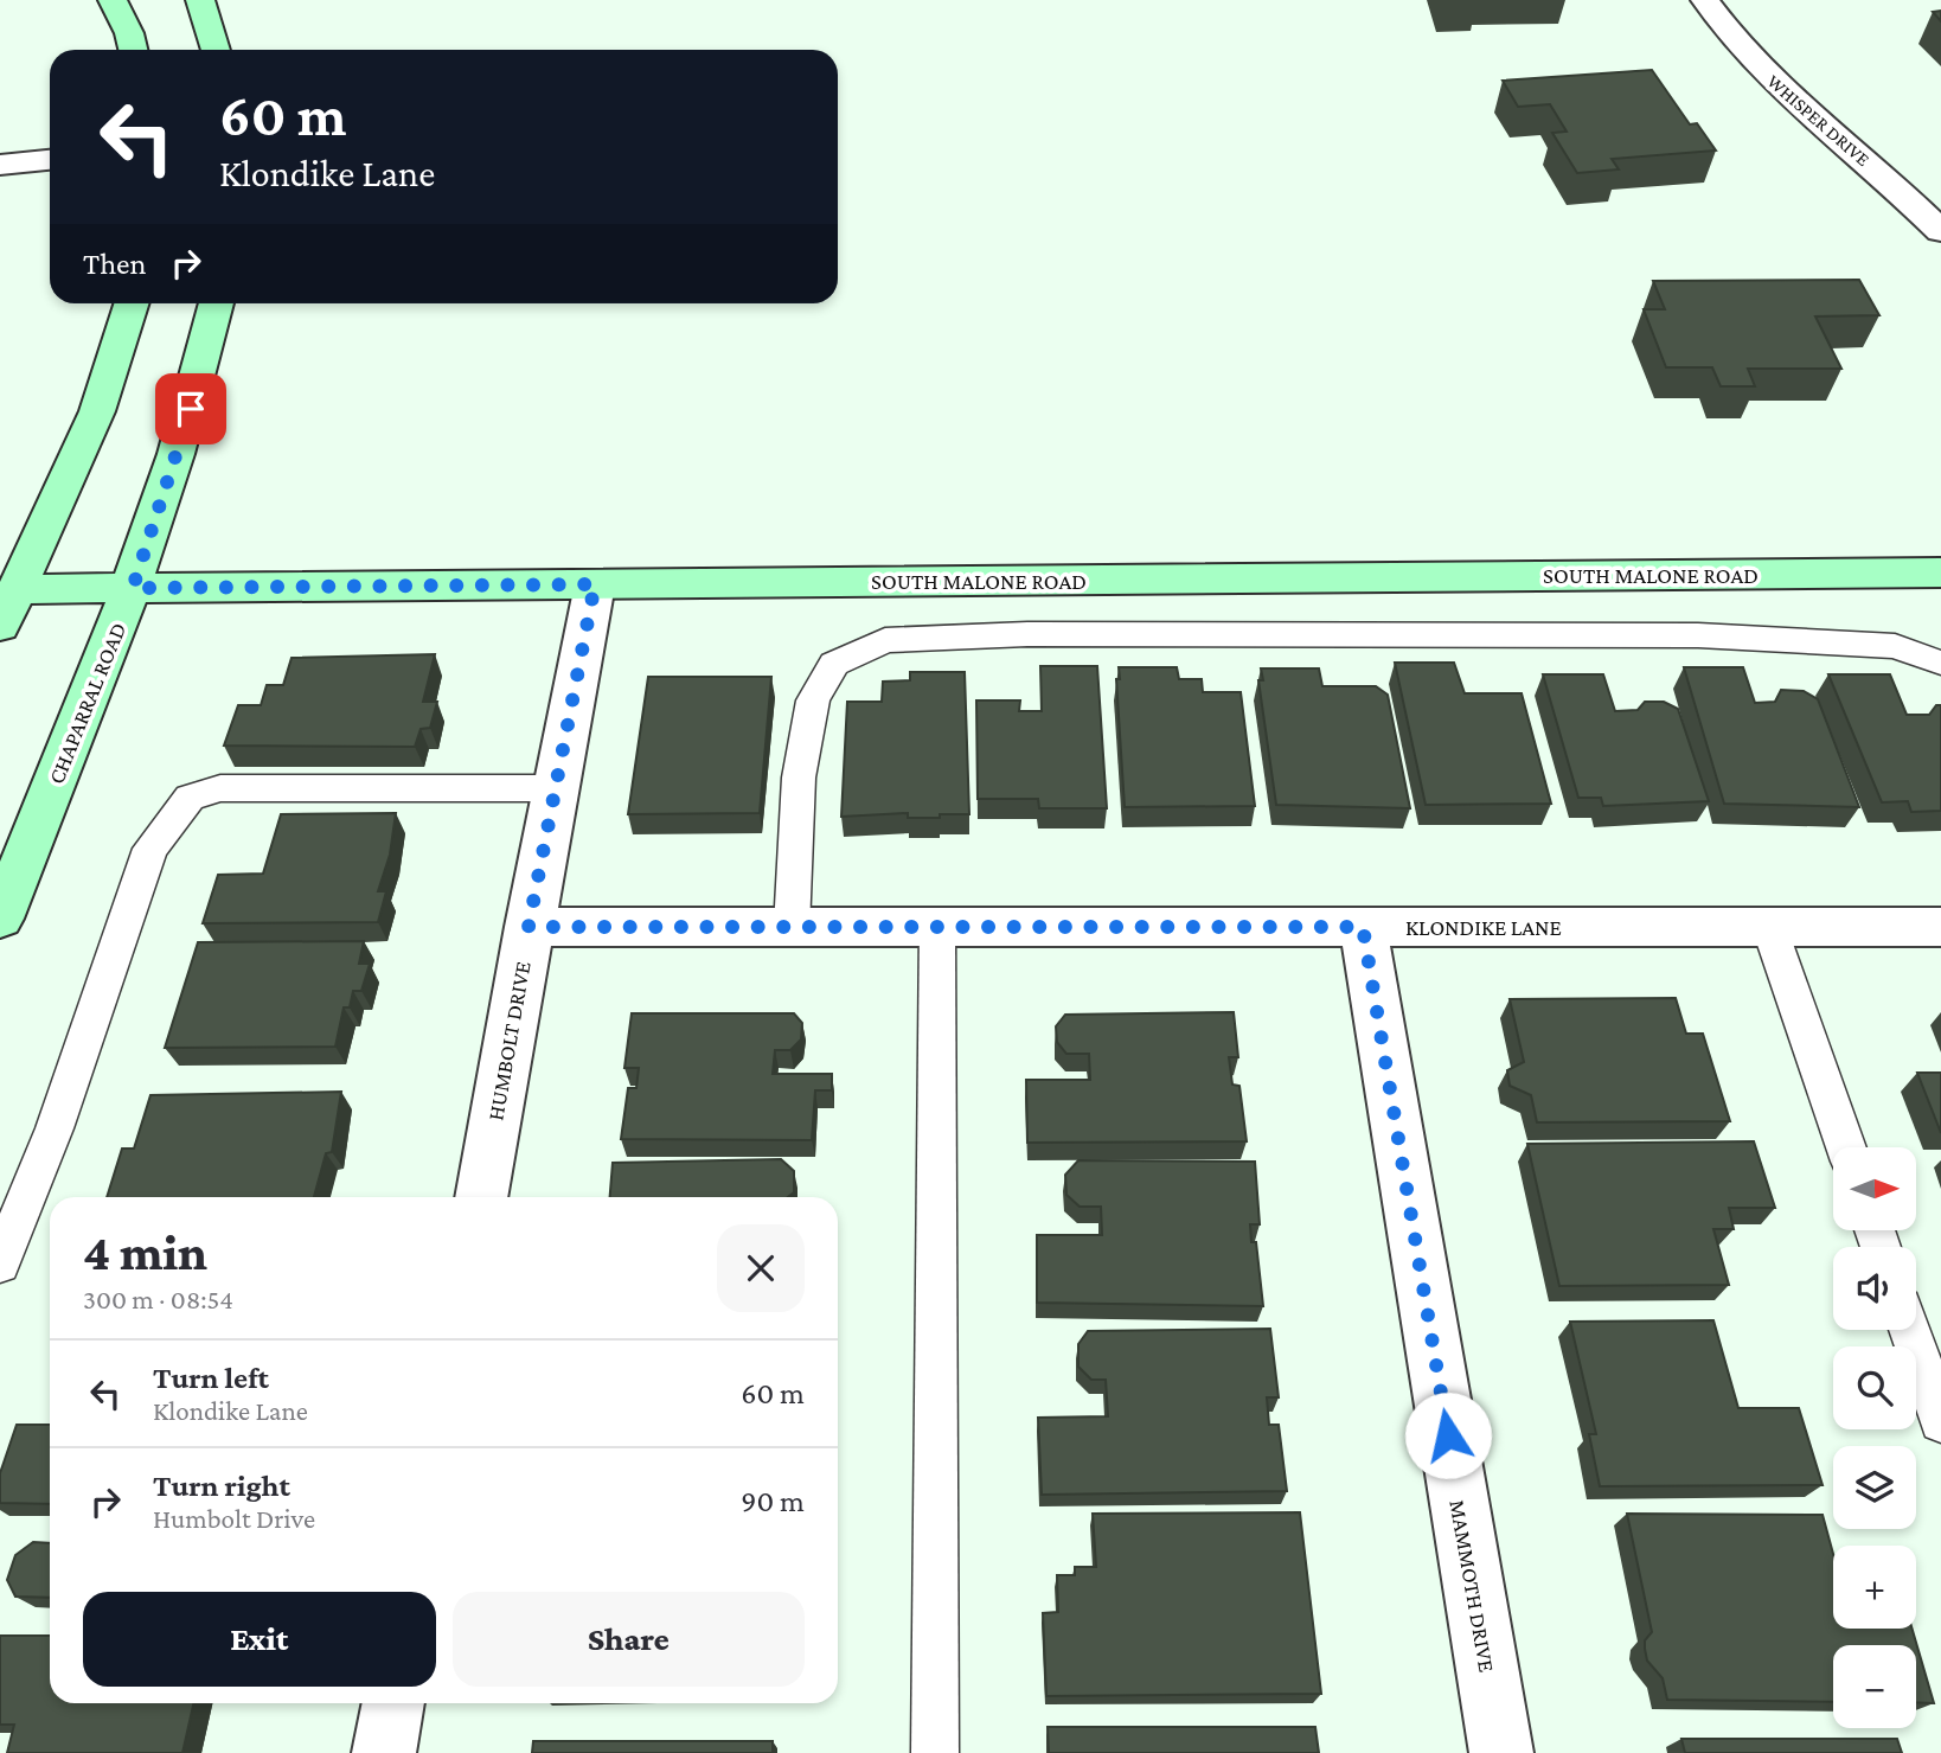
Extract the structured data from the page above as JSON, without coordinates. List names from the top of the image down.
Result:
{
  "streets": {
    "street": [
      "WHISPER DRIVE",
      "SOUTH MALONE ROAD",
      "CHAPARRAL ROAD",
      "KLONDIKE LANE",
      "HUMBOLT DRIVE",
      "MAMMOTH DRIVE"
    ]
  },
  "crossings": [
    ["SOUTH MALONE ROAD", "CHAPARRAL ROAD"],
    ["SOUTH MALONE ROAD", "HUMBOLT DRIVE"],
    ["KLONDIKE LANE", "HUMBOLT DRIVE"],
    ["KLONDIKE LANE", "MAMMOTH DRIVE"]
  ],
  "north": "right",
  "page": {
    "turn": ["60 m", "Klondike Lane"],
    "then": "Then",
    "map_buttons": ["+", "−"],
    "heading": ["4 min", "300 m · 08:54"],
    "list": [
      {
        "name": "Turn left",
        "note": "Klondike Lane",
        "value": "60 m"
      },
      {
        "name": "Turn right",
        "note": "Humbolt Drive",
        "value": "90 m"
      }
    ],
    "buttons": ["Exit", "Share"]
  }
}
